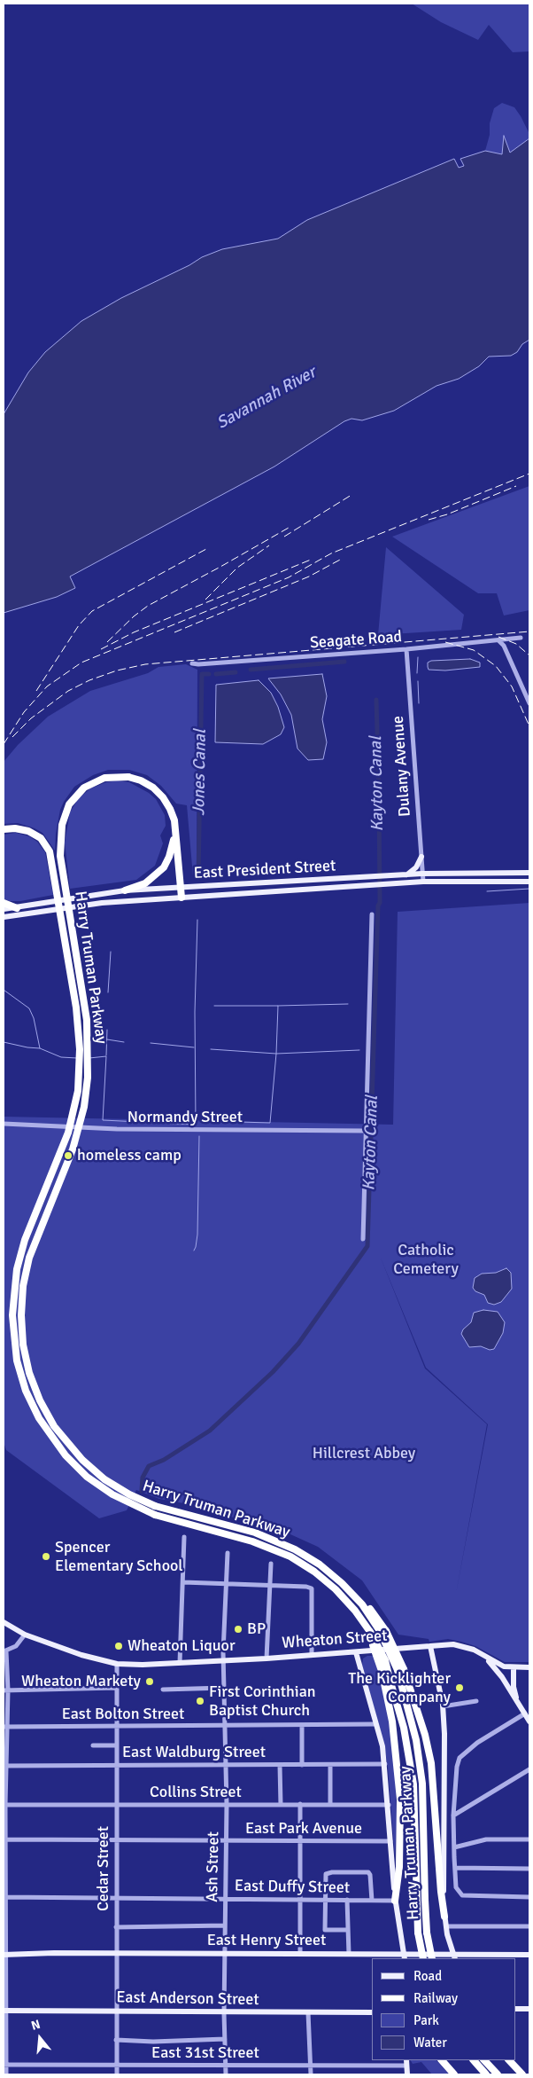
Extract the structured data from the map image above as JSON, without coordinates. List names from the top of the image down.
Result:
{
  "streets": {
    "highway": ["Harry Truman Parkway"],
    "main road": [
      "East President Street",
      "Wheaton Street",
      "East Henry Street",
      "East Anderson Street"
    ],
    "street": [
      "Seagate Road",
      "Dulany Avenue",
      "Normandy Street",
      "East Bolton Street",
      "East Waldburg Street",
      "Collins Street",
      "East Park Avenue",
      "Ash Street",
      "Cedar Street",
      "East Duffy Street",
      "East 31st Street"
    ]
  },
  "crossings": [
    ["Seagate Road", "Dulany Avenue"],
    ["Dulany Avenue", "East President Street"],
    ["Wheaton Street", "Ash Street"],
    ["Wheaton Street", "Cedar Street"],
    ["East Bolton Street", "Ash Street"],
    ["East Bolton Street", "Cedar Street"],
    ["East Waldburg Street", "Ash Street"],
    ["East Waldburg Street", "Cedar Street"],
    ["Collins Street", "Ash Street"],
    ["Collins Street", "Cedar Street"],
    ["East Park Avenue", "Ash Street"],
    ["East Park Avenue", "Cedar Street"],
    ["Ash Street", "East Duffy Street"],
    ["Ash Street", "East Henry Street"],
    ["Ash Street", "East Anderson Street"],
    ["Ash Street", "East 31st Street"],
    ["Cedar Street", "East Duffy Street"],
    ["Cedar Street", "East Henry Street"],
    ["Cedar Street", "East Anderson Street"],
    ["Cedar Street", "East 31st Street"]
  ],
  "water": ["Savannah River", "Jones Canal", "Kayton Canal"],
  "parks": ["Catholic Cemetery", "Hillcrest Abbey"],
  "places": [
    "homeless camp",
    "Spencer Elementary School",
    "BP",
    "Wheaton Liquor",
    "Wheaton Markety",
    "The Kicklighter Company",
    "First Corinthian Baptist Church"
  ],
  "legend": [
    "Road",
    "Railway",
    "Park",
    "Water"
  ],
  "north": "top"
}
